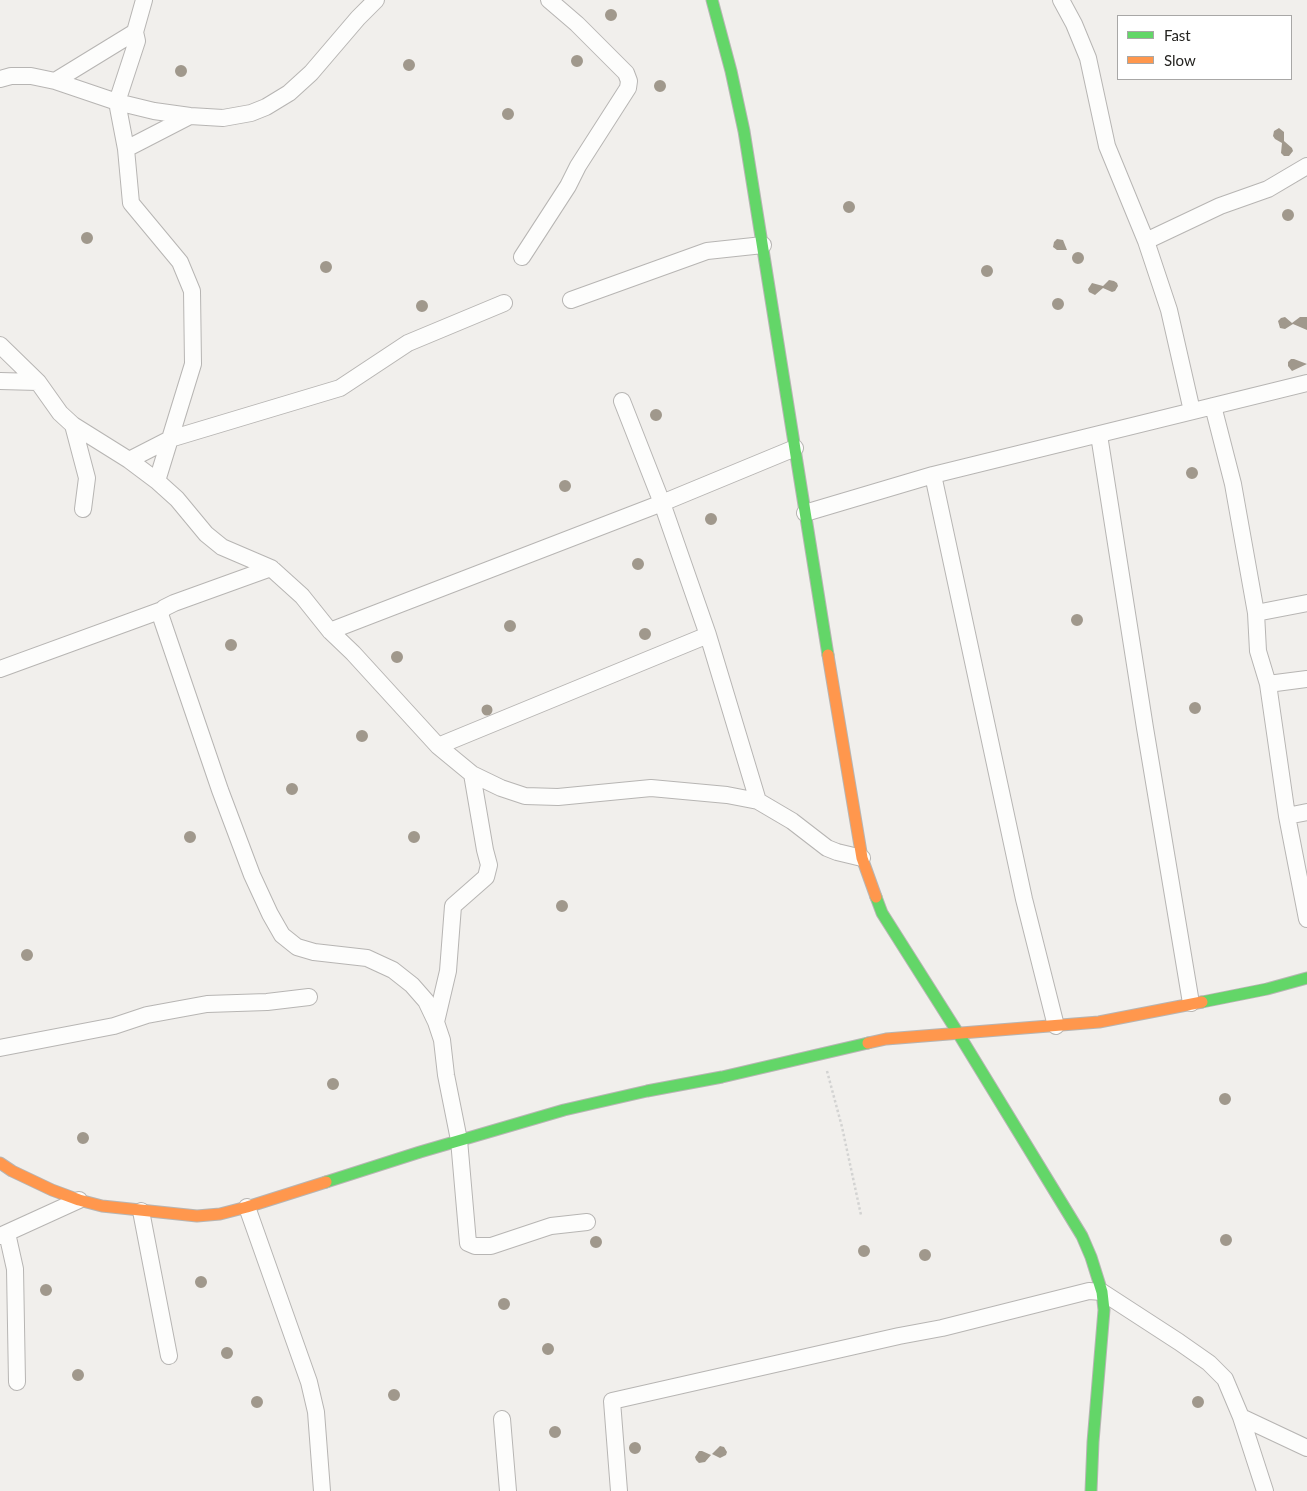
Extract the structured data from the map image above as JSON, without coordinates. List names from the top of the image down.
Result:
{
  "legend": ["Fast", "Slow"]
}
